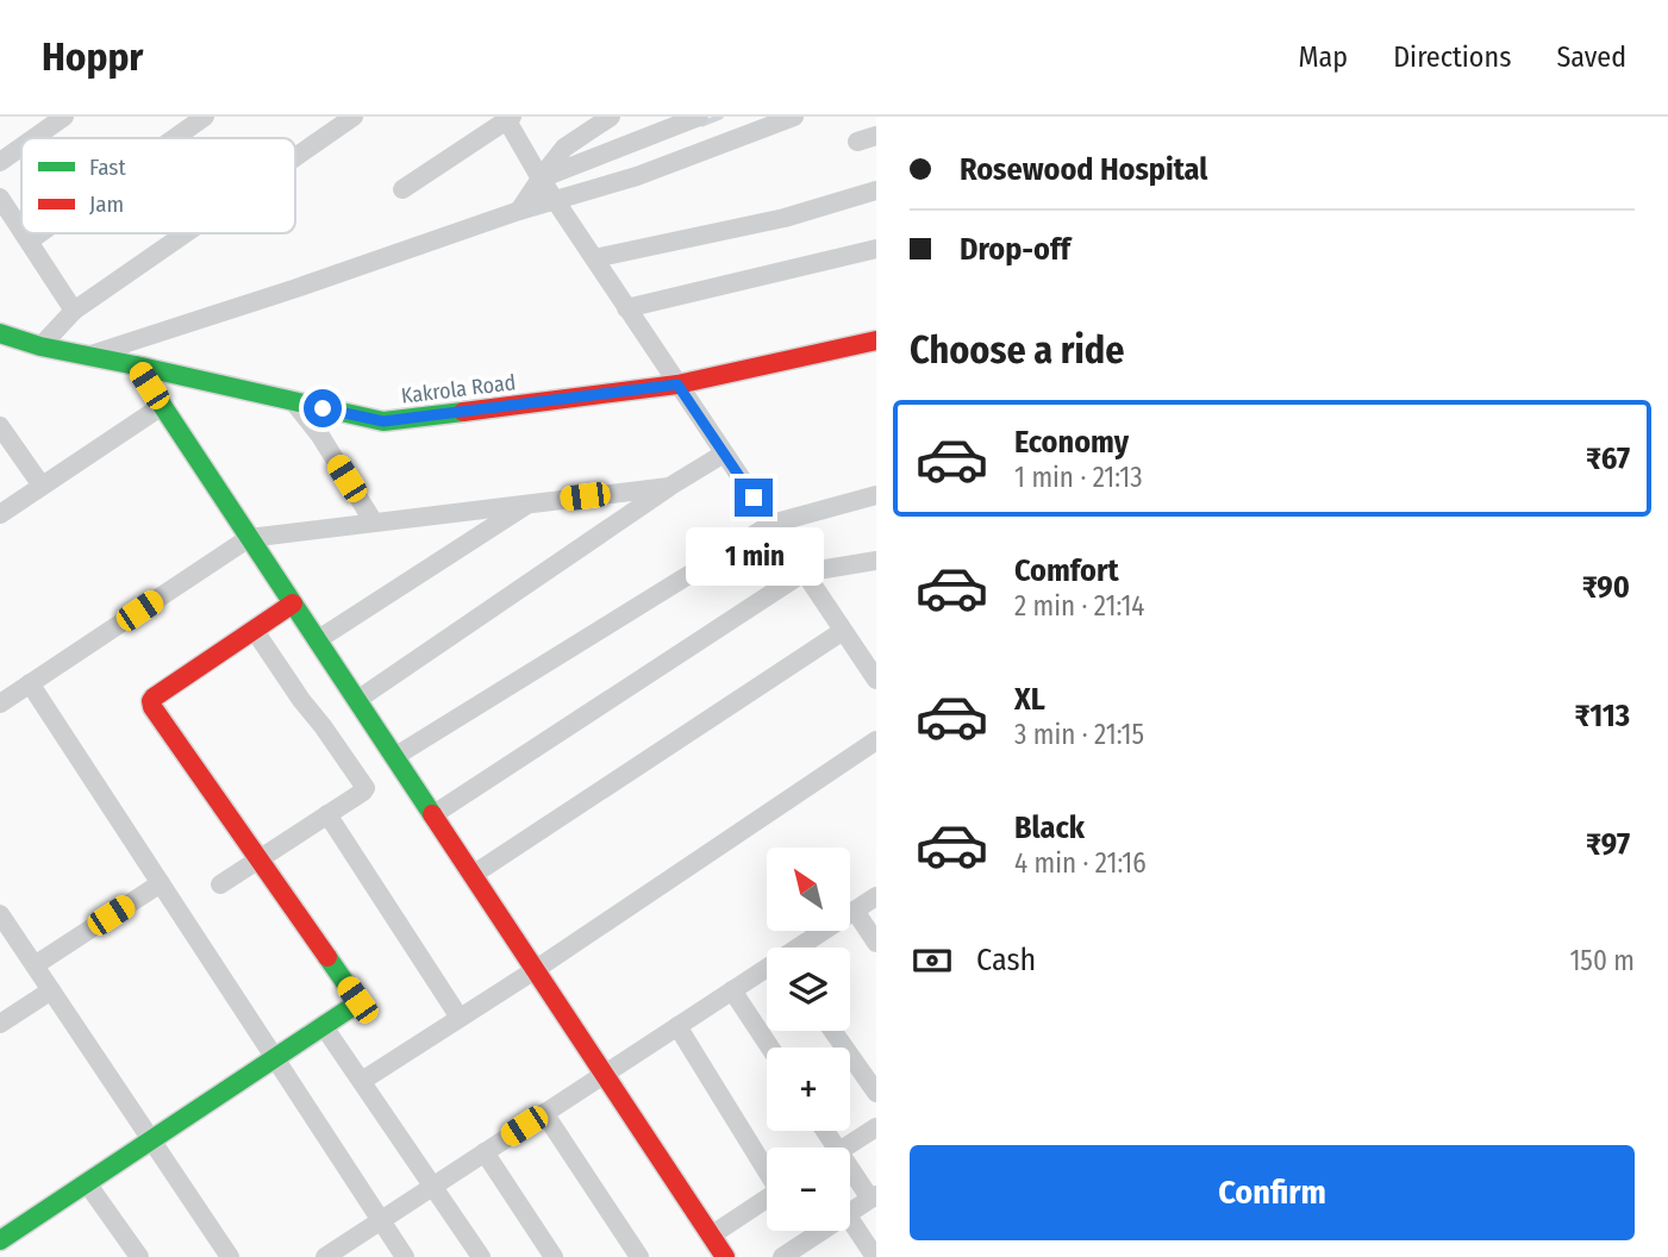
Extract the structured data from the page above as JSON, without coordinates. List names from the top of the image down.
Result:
{
  "streets": {
    "street": ["Kakrola Road"]
  },
  "legend": ["Fast", "Jam"],
  "north": "top left",
  "page": {
    "header": "Hoppr",
    "nav": ["Map", "Directions", "Saved"],
    "banner": ["Rosewood Hospital", "Drop-off"],
    "heading": "Choose a ride",
    "list": [
      {
        "name": "Economy",
        "note": "1 min · 21:13",
        "value": "₹67"
      },
      {
        "name": "Comfort",
        "note": "2 min · 21:14",
        "value": "₹90"
      },
      {
        "name": "XL",
        "note": "3 min · 21:15",
        "value": "₹113"
      },
      {
        "name": "Black",
        "note": "4 min · 21:16",
        "value": "₹97"
      }
    ],
    "bubble": "1 min",
    "map_buttons": ["+", "−"],
    "pay": ["Cash", "150 m"],
    "buttons": "Confirm"
  }
}
